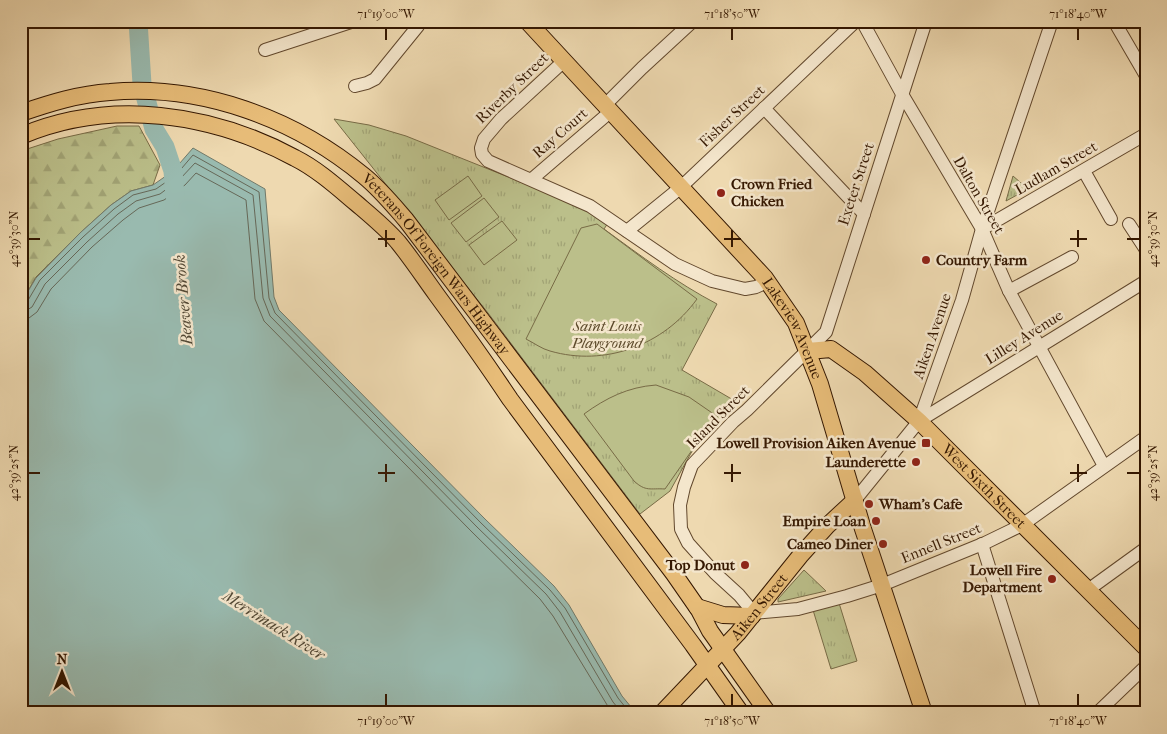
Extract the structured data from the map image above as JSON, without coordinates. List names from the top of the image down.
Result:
{
  "streets": {
    "main road": [
      "Veterans Of Foreign Wars Highway",
      "Lakeview Avenue",
      "West Sixth Street",
      "Aiken Street"
    ],
    "street": [
      "Riverby Street",
      "Fisher Street",
      "Ray Court",
      "Ludlam Street",
      "Exeter Street",
      "Dalton Street",
      "Aiken Avenue",
      "Lilley Avenue",
      "Island Street",
      "Ennell Street"
    ]
  },
  "crossings": [
    ["Riverby Street", "Ray Court"],
    ["Riverby Street", "Lakeview Avenue"],
    ["Fisher Street", "Lakeview Avenue"],
    ["Ray Court", "Lakeview Avenue"],
    ["Ludlam Street", "Dalton Street"],
    ["Ludlam Street", "Aiken Avenue"],
    ["Exeter Street", "Dalton Street"],
    ["Exeter Street", "Lakeview Avenue"],
    ["Exeter Street", "Island Street"],
    ["Exeter Street", "West Sixth Street"],
    ["Dalton Street", "Aiken Avenue"],
    ["Dalton Street", "Lilley Avenue"],
    ["Dalton Street", "Ennell Street"],
    ["Veterans Of Foreign Wars Highway", "Aiken Street"],
    ["Lakeview Avenue", "Aiken Avenue"],
    ["Lakeview Avenue", "Island Street"],
    ["Lakeview Avenue", "West Sixth Street"],
    ["Lakeview Avenue", "Ennell Street"],
    ["Lakeview Avenue", "Aiken Street"],
    ["Aiken Avenue", "Lilley Avenue"],
    ["Aiken Avenue", "West Sixth Street"],
    ["Aiken Avenue", "Aiken Street"],
    ["Lilley Avenue", "West Sixth Street"],
    ["Island Street", "West Sixth Street"],
    ["Island Street", "Ennell Street"],
    ["Island Street", "Aiken Street"],
    ["West Sixth Street", "Ennell Street"],
    ["Ennell Street", "Aiken Street"]
  ],
  "water": ["Beaver Brook", "Merrimack River"],
  "parks": ["Saint Louis Playground"],
  "places": {
    "other": [
      "Crown Fried Chicken",
      "Country Farm",
      "Launderette",
      "Wham's Cafe",
      "Empire Loan",
      "Cameo Diner",
      "Top Donut",
      "Lowell Fire Department"
    ],
    "transit": ["Lowell Provision Aiken Avenue"]
  },
  "north": "top",
  "coordinates": [
    "71°19'00\"W",
    "71°18'50\"W",
    "71°18'40\"W",
    "42°39'30\"N",
    "42°39'25\"N"
  ]
}
